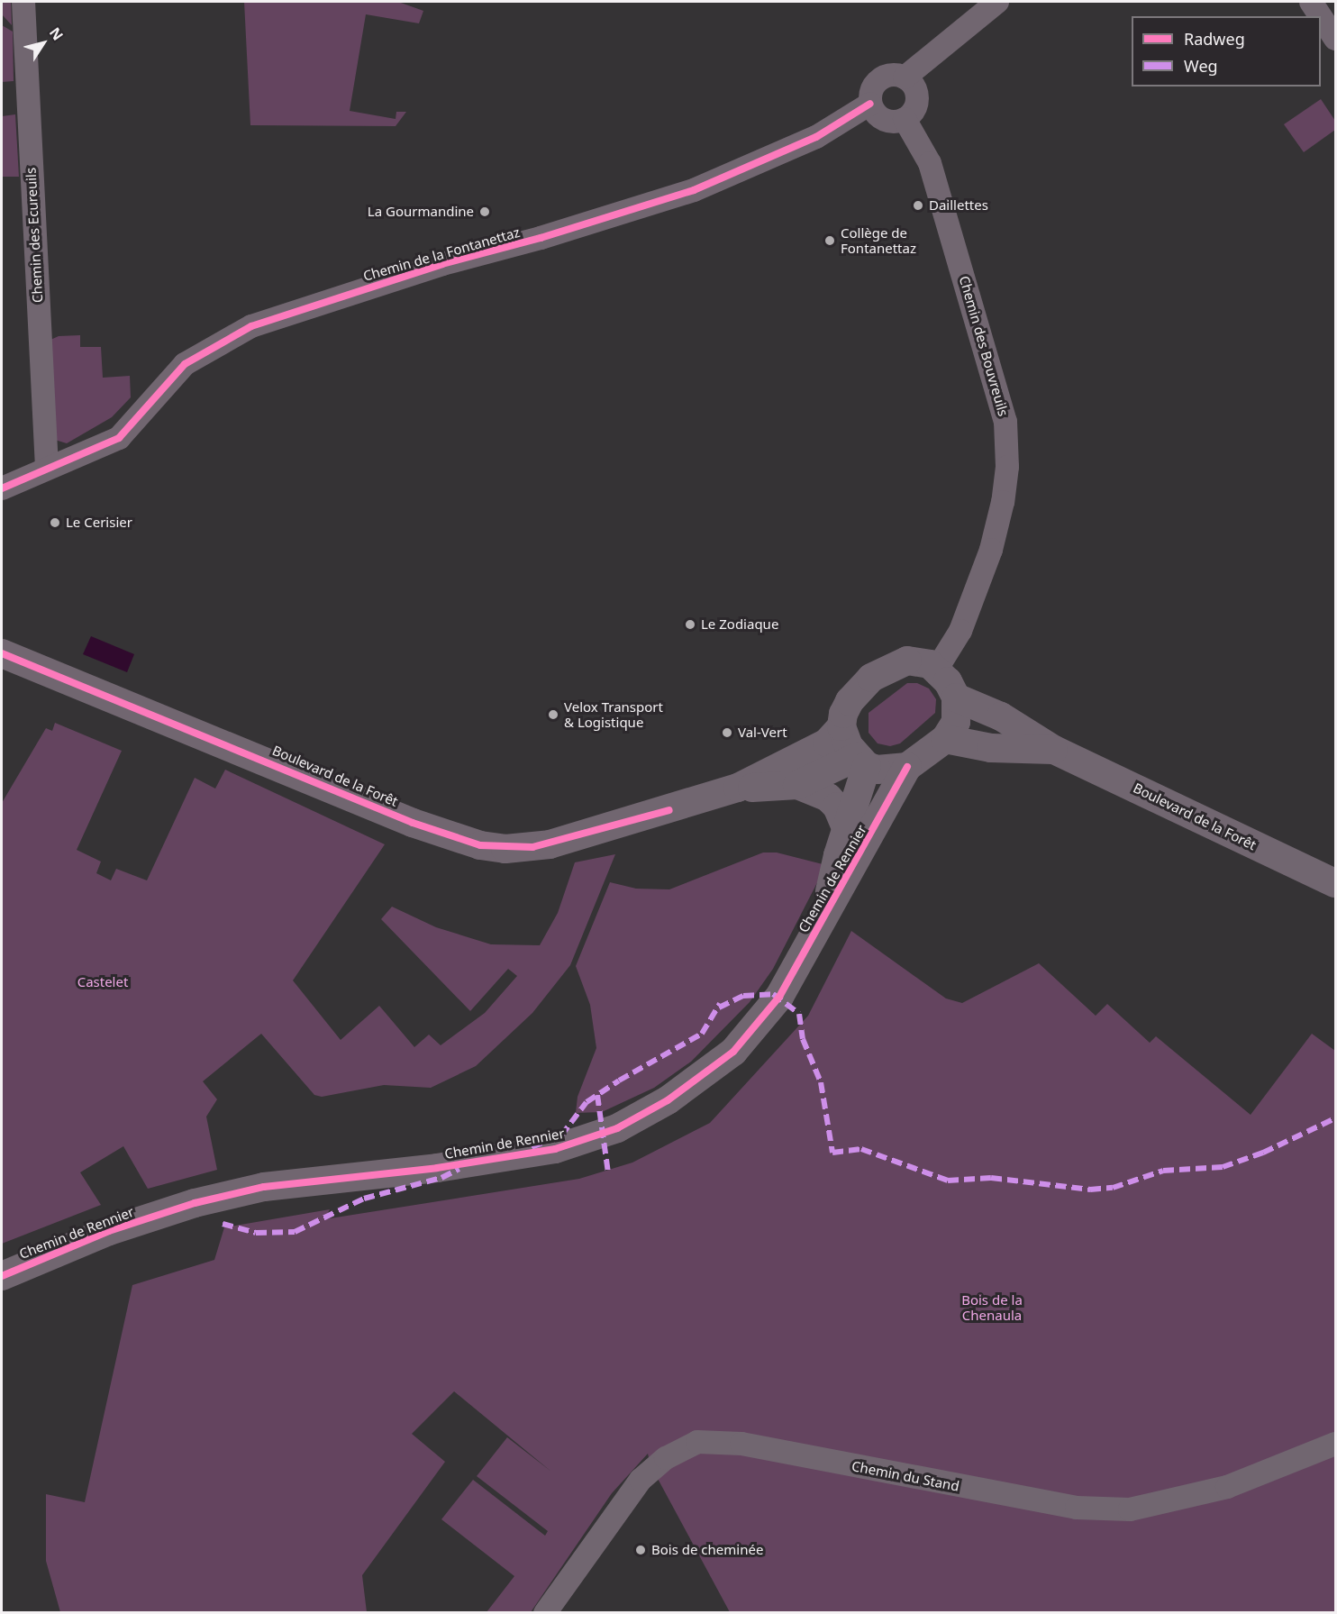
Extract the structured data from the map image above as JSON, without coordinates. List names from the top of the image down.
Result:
{
  "streets": {
    "street": [
      "Chemin des Ecureuils",
      "Chemin de la Fontanettaz",
      "Chemin des Bouvreuils",
      "Boulevard de la Forêt",
      "Chemin de Rennier",
      "Chemin du Stand"
    ]
  },
  "crossings": [
    ["Chemin des Ecureuils", "Chemin de la Fontanettaz"],
    ["Chemin de la Fontanettaz", "Chemin des Bouvreuils"],
    ["Chemin des Bouvreuils", "Boulevard de la Forêt"],
    ["Chemin des Bouvreuils", "Chemin de Rennier"],
    ["Boulevard de la Forêt", "Chemin de Rennier"]
  ],
  "parks": ["Castelet", "Bois de la Chenaula"],
  "places": [
    "Daillettes",
    "La Gourmandine",
    "Collège de Fontanettaz",
    "Le Cerisier",
    "Le Zodiaque",
    "Velox Transport & Logistique",
    "Val-Vert",
    "Bois de cheminée"
  ],
  "legend": ["Radweg", "Weg"],
  "north": "top right"
}
